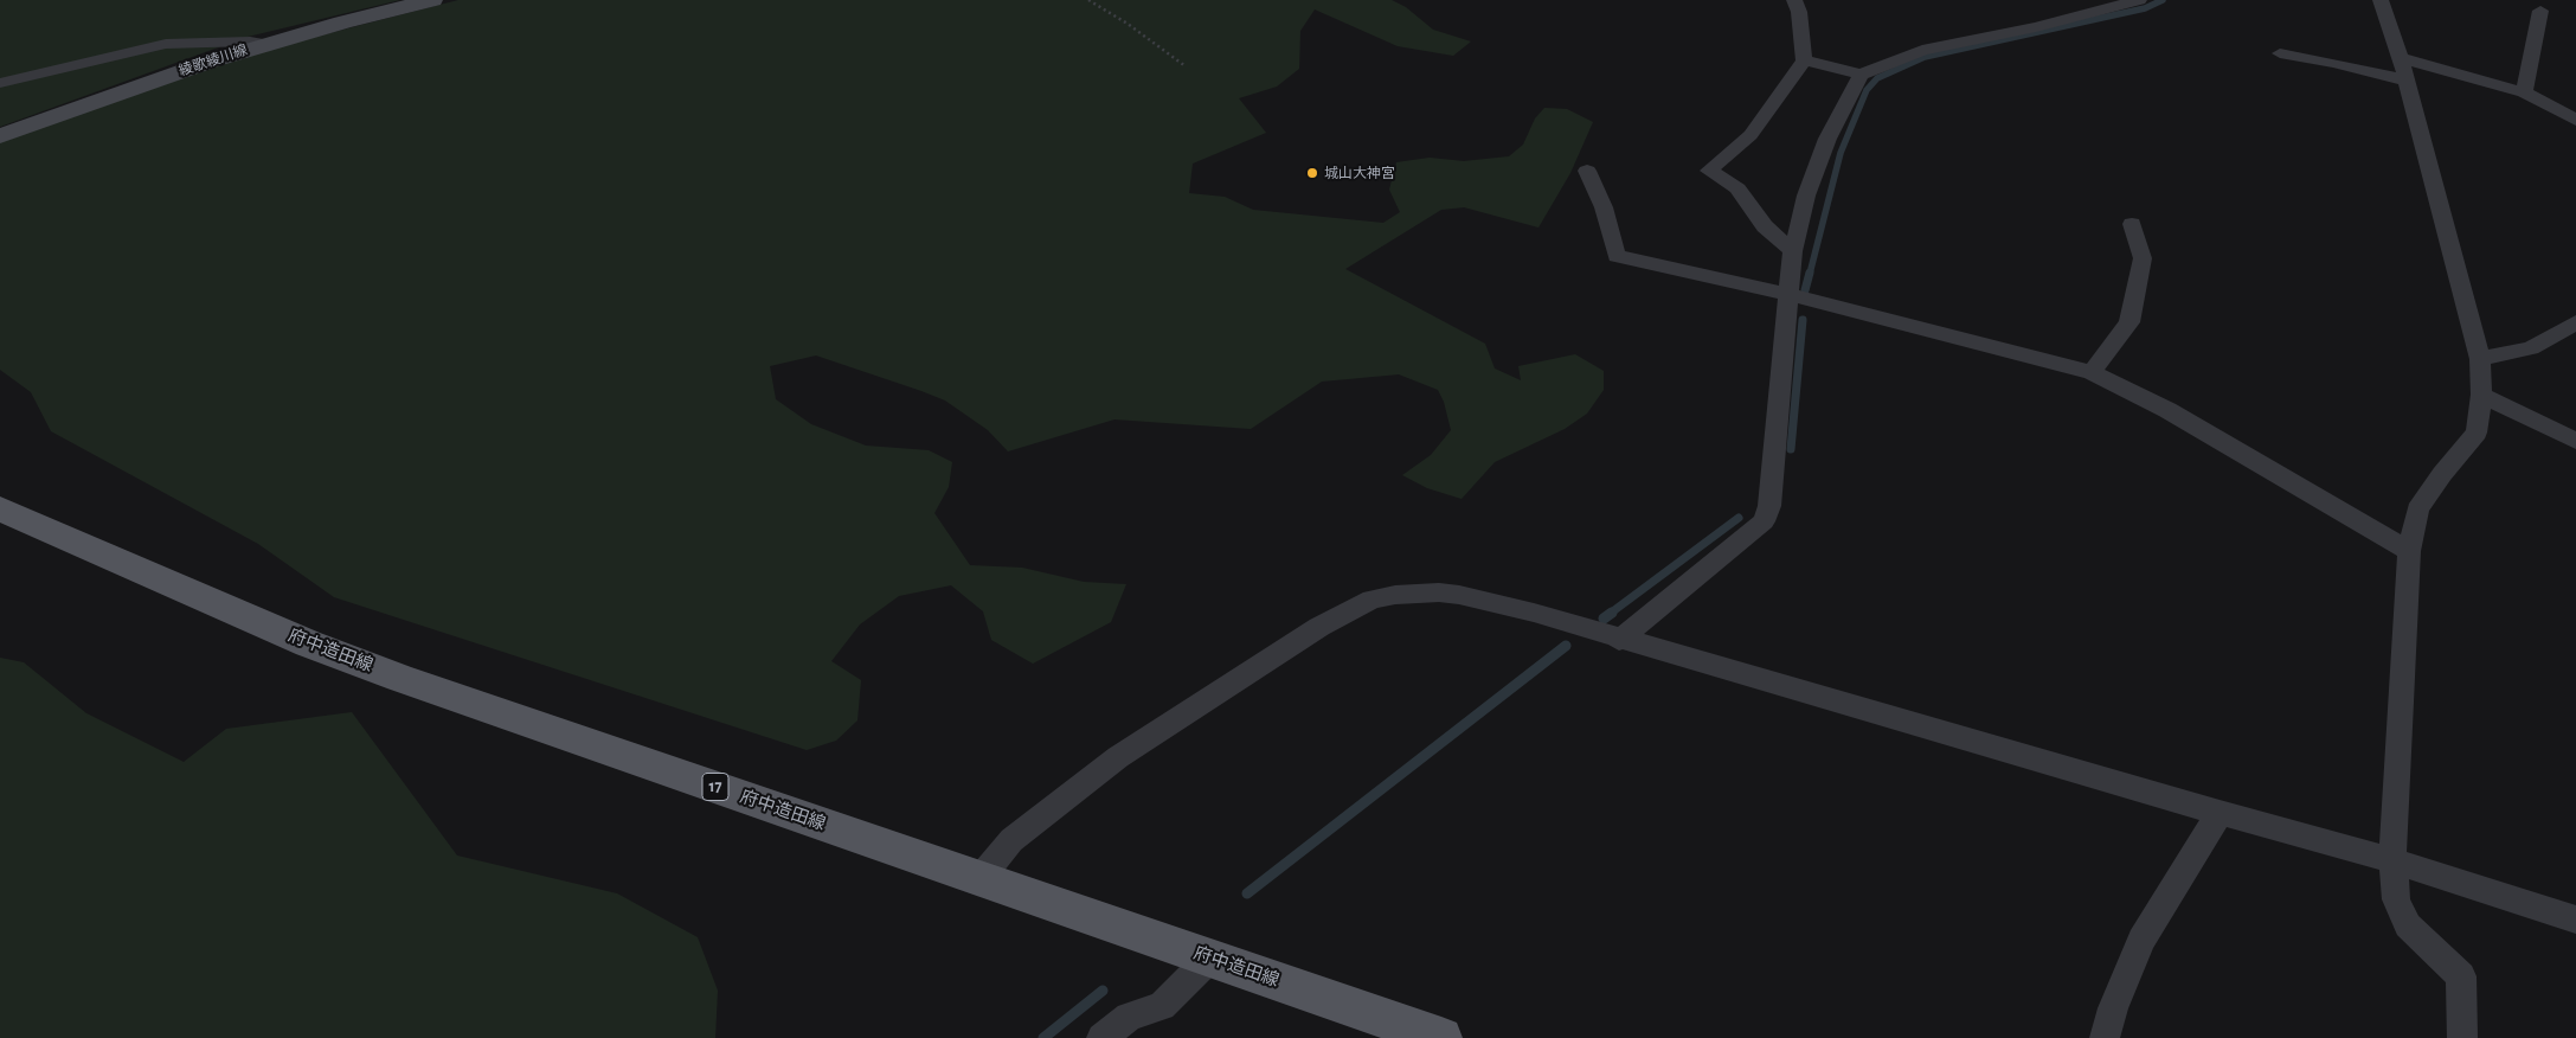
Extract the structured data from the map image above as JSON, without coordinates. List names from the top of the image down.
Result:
{
  "streets": {
    "main road": ["綾歌綾川線", "府中造田線", "17"]
  },
  "places": ["城山大神宮"]
}
